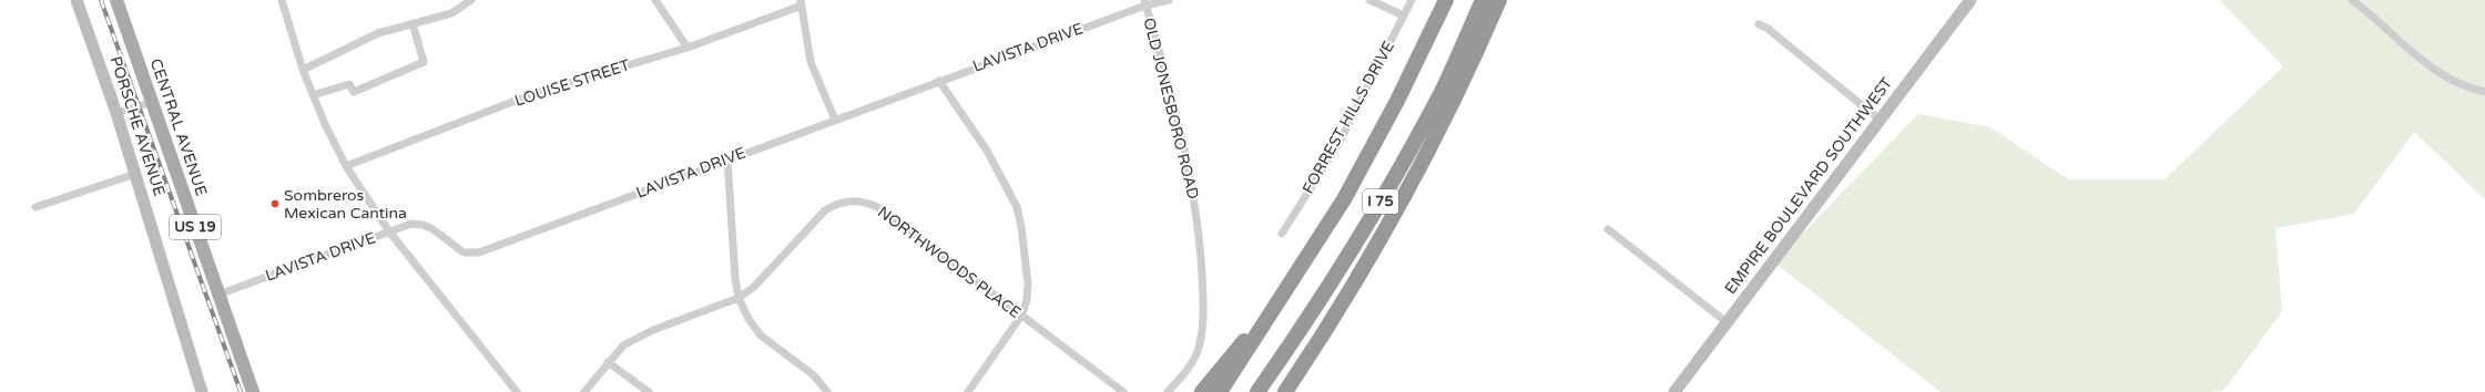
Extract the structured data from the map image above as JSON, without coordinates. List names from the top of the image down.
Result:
{
  "streets": {
    "highway": ["I 75"],
    "main road": ["CENTRAL AVENUE", "US 19"],
    "street": [
      "LAVISTA DRIVE",
      "LOUISE STREET",
      "OLD JONESBORO ROAD",
      "FORREST HILLS DRIVE",
      "PORSCHE AVENUE",
      "EMPIRE BOULEVARD SOUTHWEST",
      "NORTHWOODS PLACE"
    ]
  },
  "crossings": [
    ["LAVISTA DRIVE", "OLD JONESBORO ROAD"],
    ["LAVISTA DRIVE", "CENTRAL AVENUE"]
  ],
  "places": ["Sombreros Mexican Cantina"]
}
